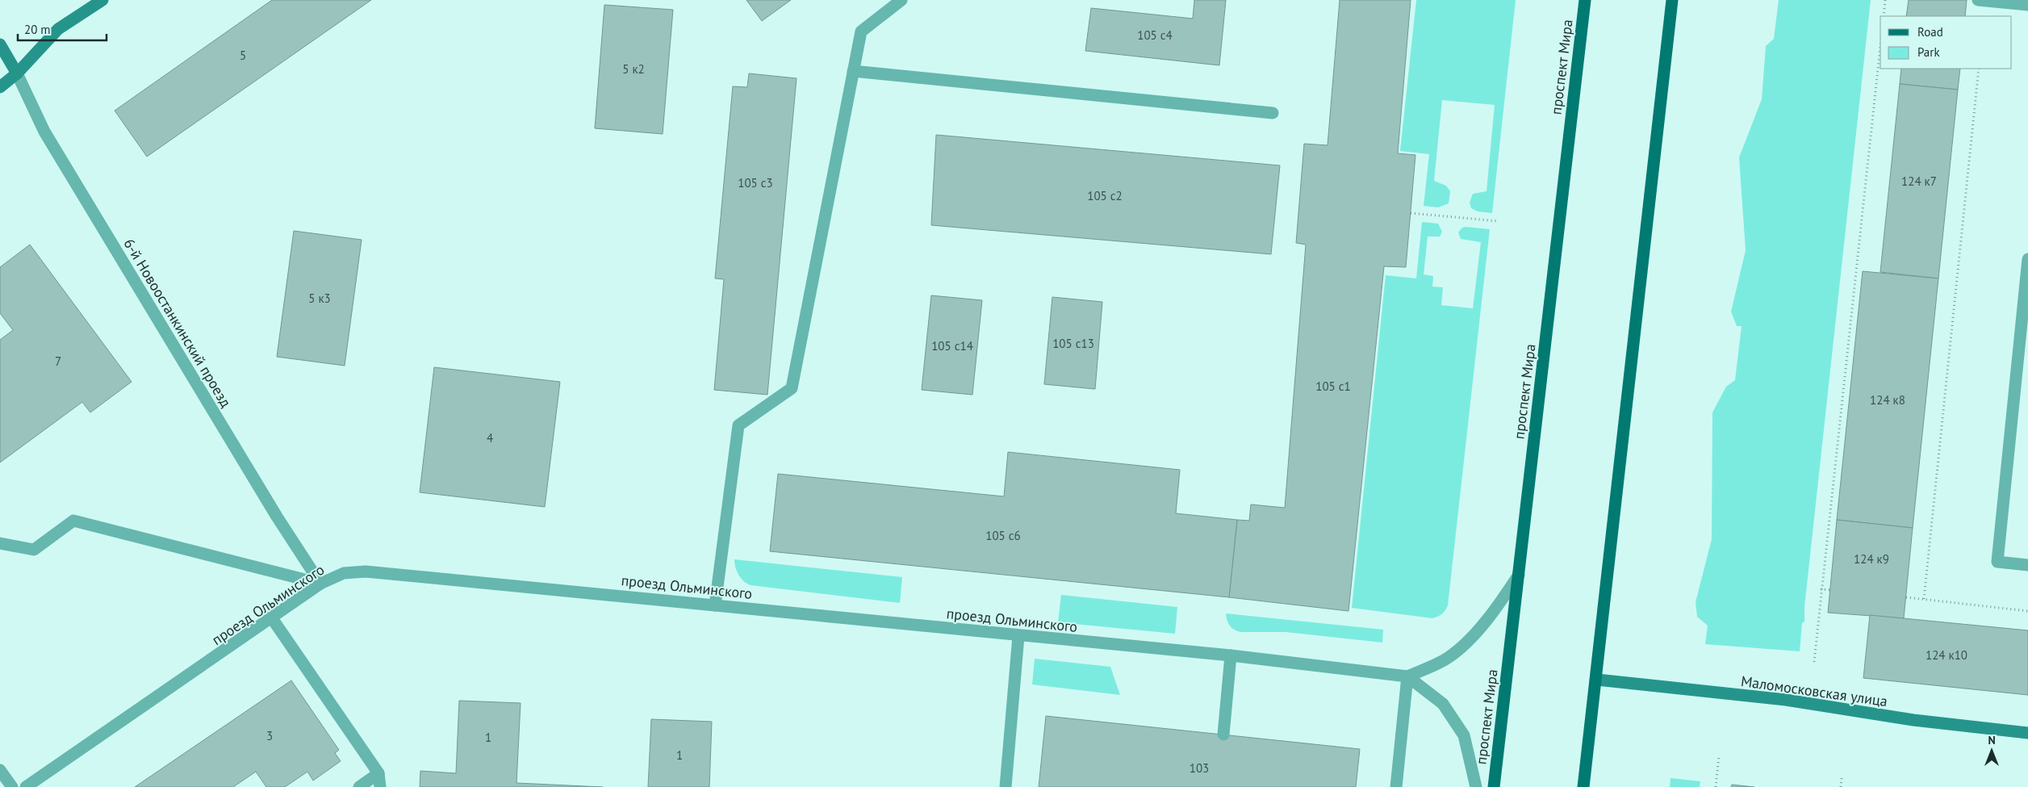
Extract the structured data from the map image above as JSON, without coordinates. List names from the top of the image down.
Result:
{
  "streets": {
    "main road": ["проспект Мира"],
    "street": ["6-й Новоостанкинский проезд", "проезд Ольминского", "Маломосковская улица"]
  },
  "crossings": [
    ["6-й Новоостанкинский проезд", "проезд Ольминского"]
  ],
  "house_numbers": [
    "105 с4",
    "5",
    "5 к2",
    "124 к7",
    "105 c3",
    "105 с2",
    "5 к3",
    "105 с13",
    "105 с14",
    "7",
    "105 с1",
    "124 к8",
    "4",
    "105 с6",
    "124 к9",
    "124 к10",
    "3",
    "1",
    "1",
    "103"
  ],
  "legend": ["Road", "Park"],
  "scale_bar": "20 m",
  "north": "top"
}
